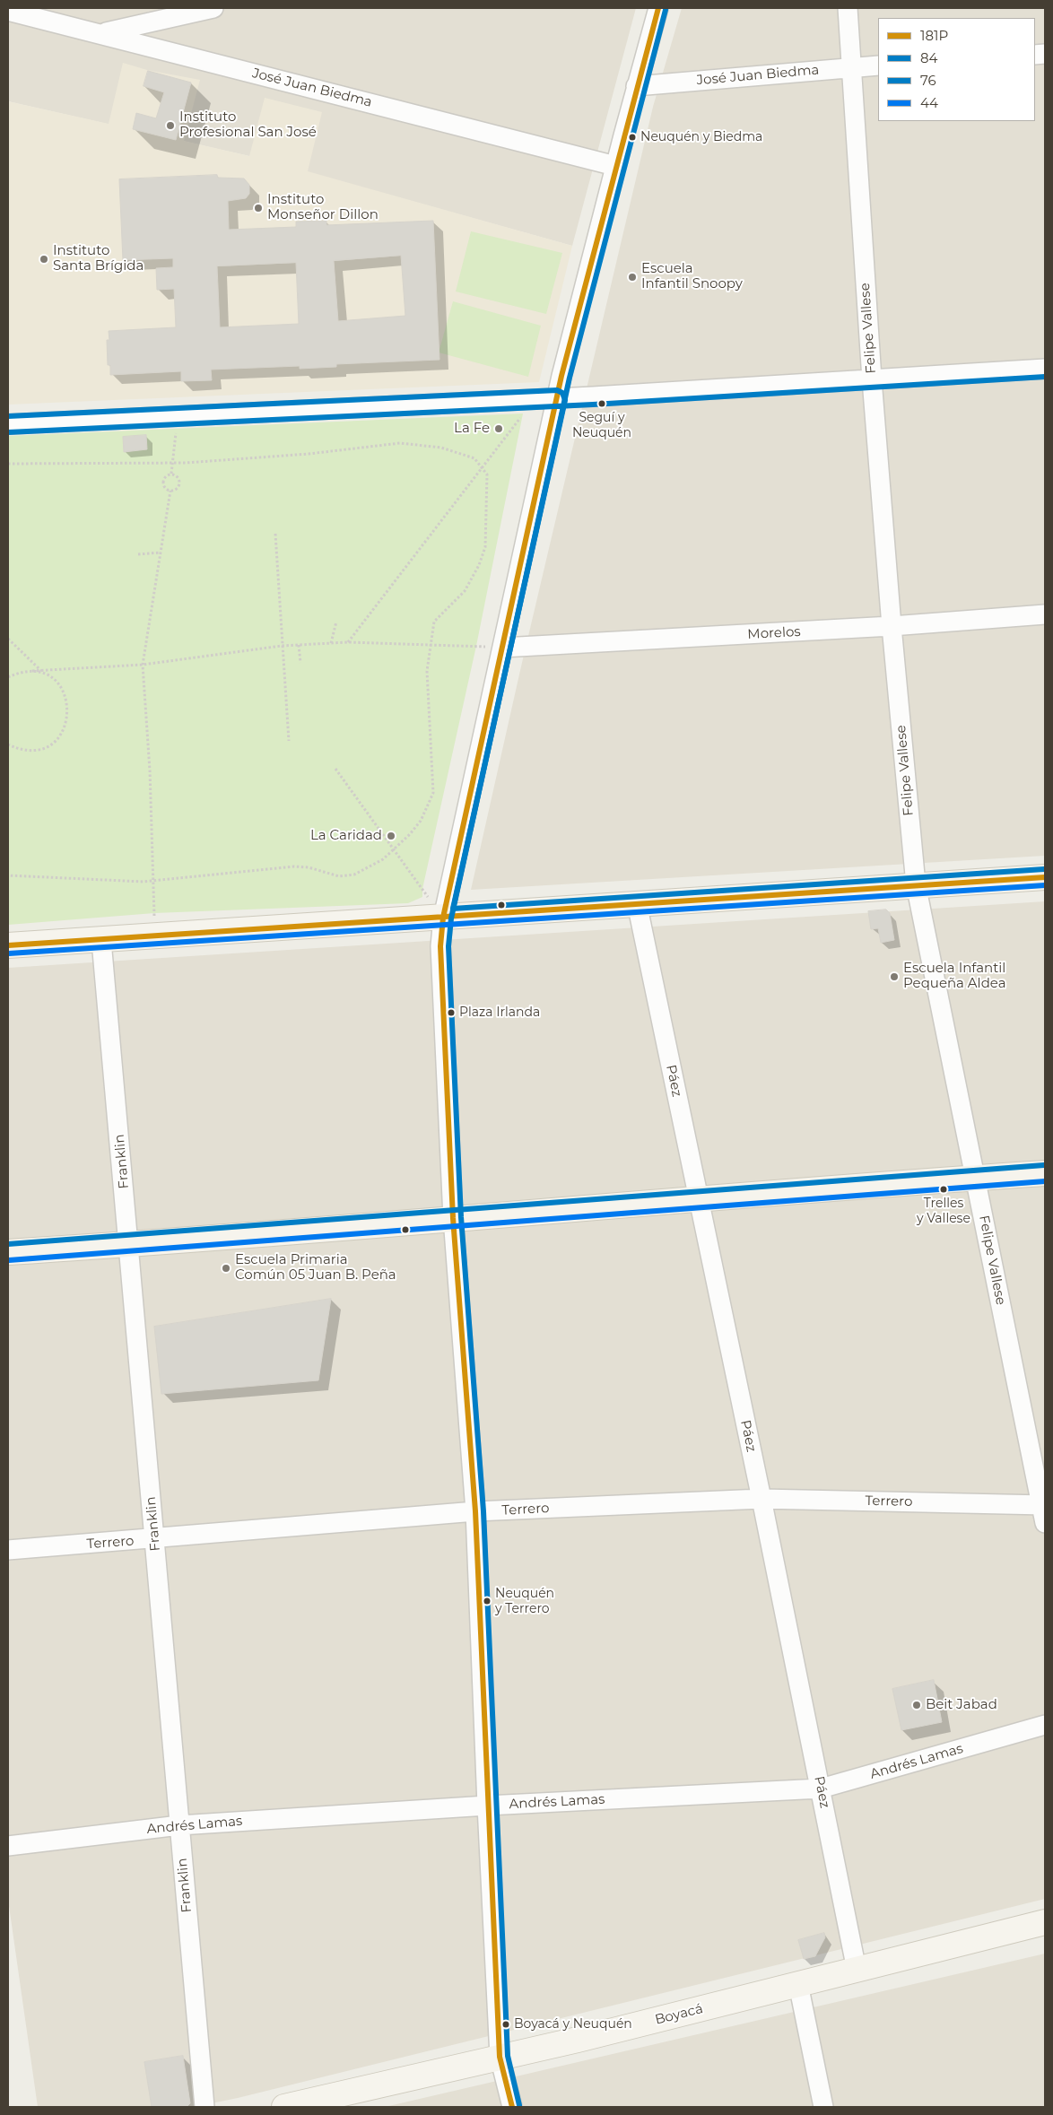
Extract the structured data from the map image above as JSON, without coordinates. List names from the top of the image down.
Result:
{
  "streets": {
    "street": [
      "José Juan Biedma",
      "Felipe Vallese",
      "Morelos",
      "Páez",
      "Franklin",
      "Terrero",
      "Andrés Lamas",
      "Boyacá"
    ]
  },
  "crossings": [
    ["José Juan Biedma", "Felipe Vallese"],
    ["Felipe Vallese", "Morelos"],
    ["Felipe Vallese", "Terrero"],
    ["Páez", "Terrero"],
    ["Páez", "Andrés Lamas"],
    ["Páez", "Boyacá"],
    ["Franklin", "Terrero"],
    ["Franklin", "Andrés Lamas"]
  ],
  "places": [
    "Instituto Profesional San José",
    "Neuquén y Biedma",
    "Instituto Monseñor Dillon",
    "Instituto Santa Brígida",
    "Escuela Infantil Snoopy",
    "Seguí y Neuquén",
    "La Fe",
    "La Caridad",
    "Escuela Infantil Pequeña Aldea",
    "Plaza Irlanda",
    "Trelles y Vallese",
    "Escuela Primaria Común 05 Juan B. Peña",
    "Neuquén y Terrero",
    "Beit Jabad",
    "Boyacá y Neuquén"
  ],
  "lines": [
    "transit line 181P",
    "transit line 84",
    "transit line 76",
    "transit line 44"
  ],
  "legend": [
    "181P",
    "84",
    "76",
    "44"
  ]
}
